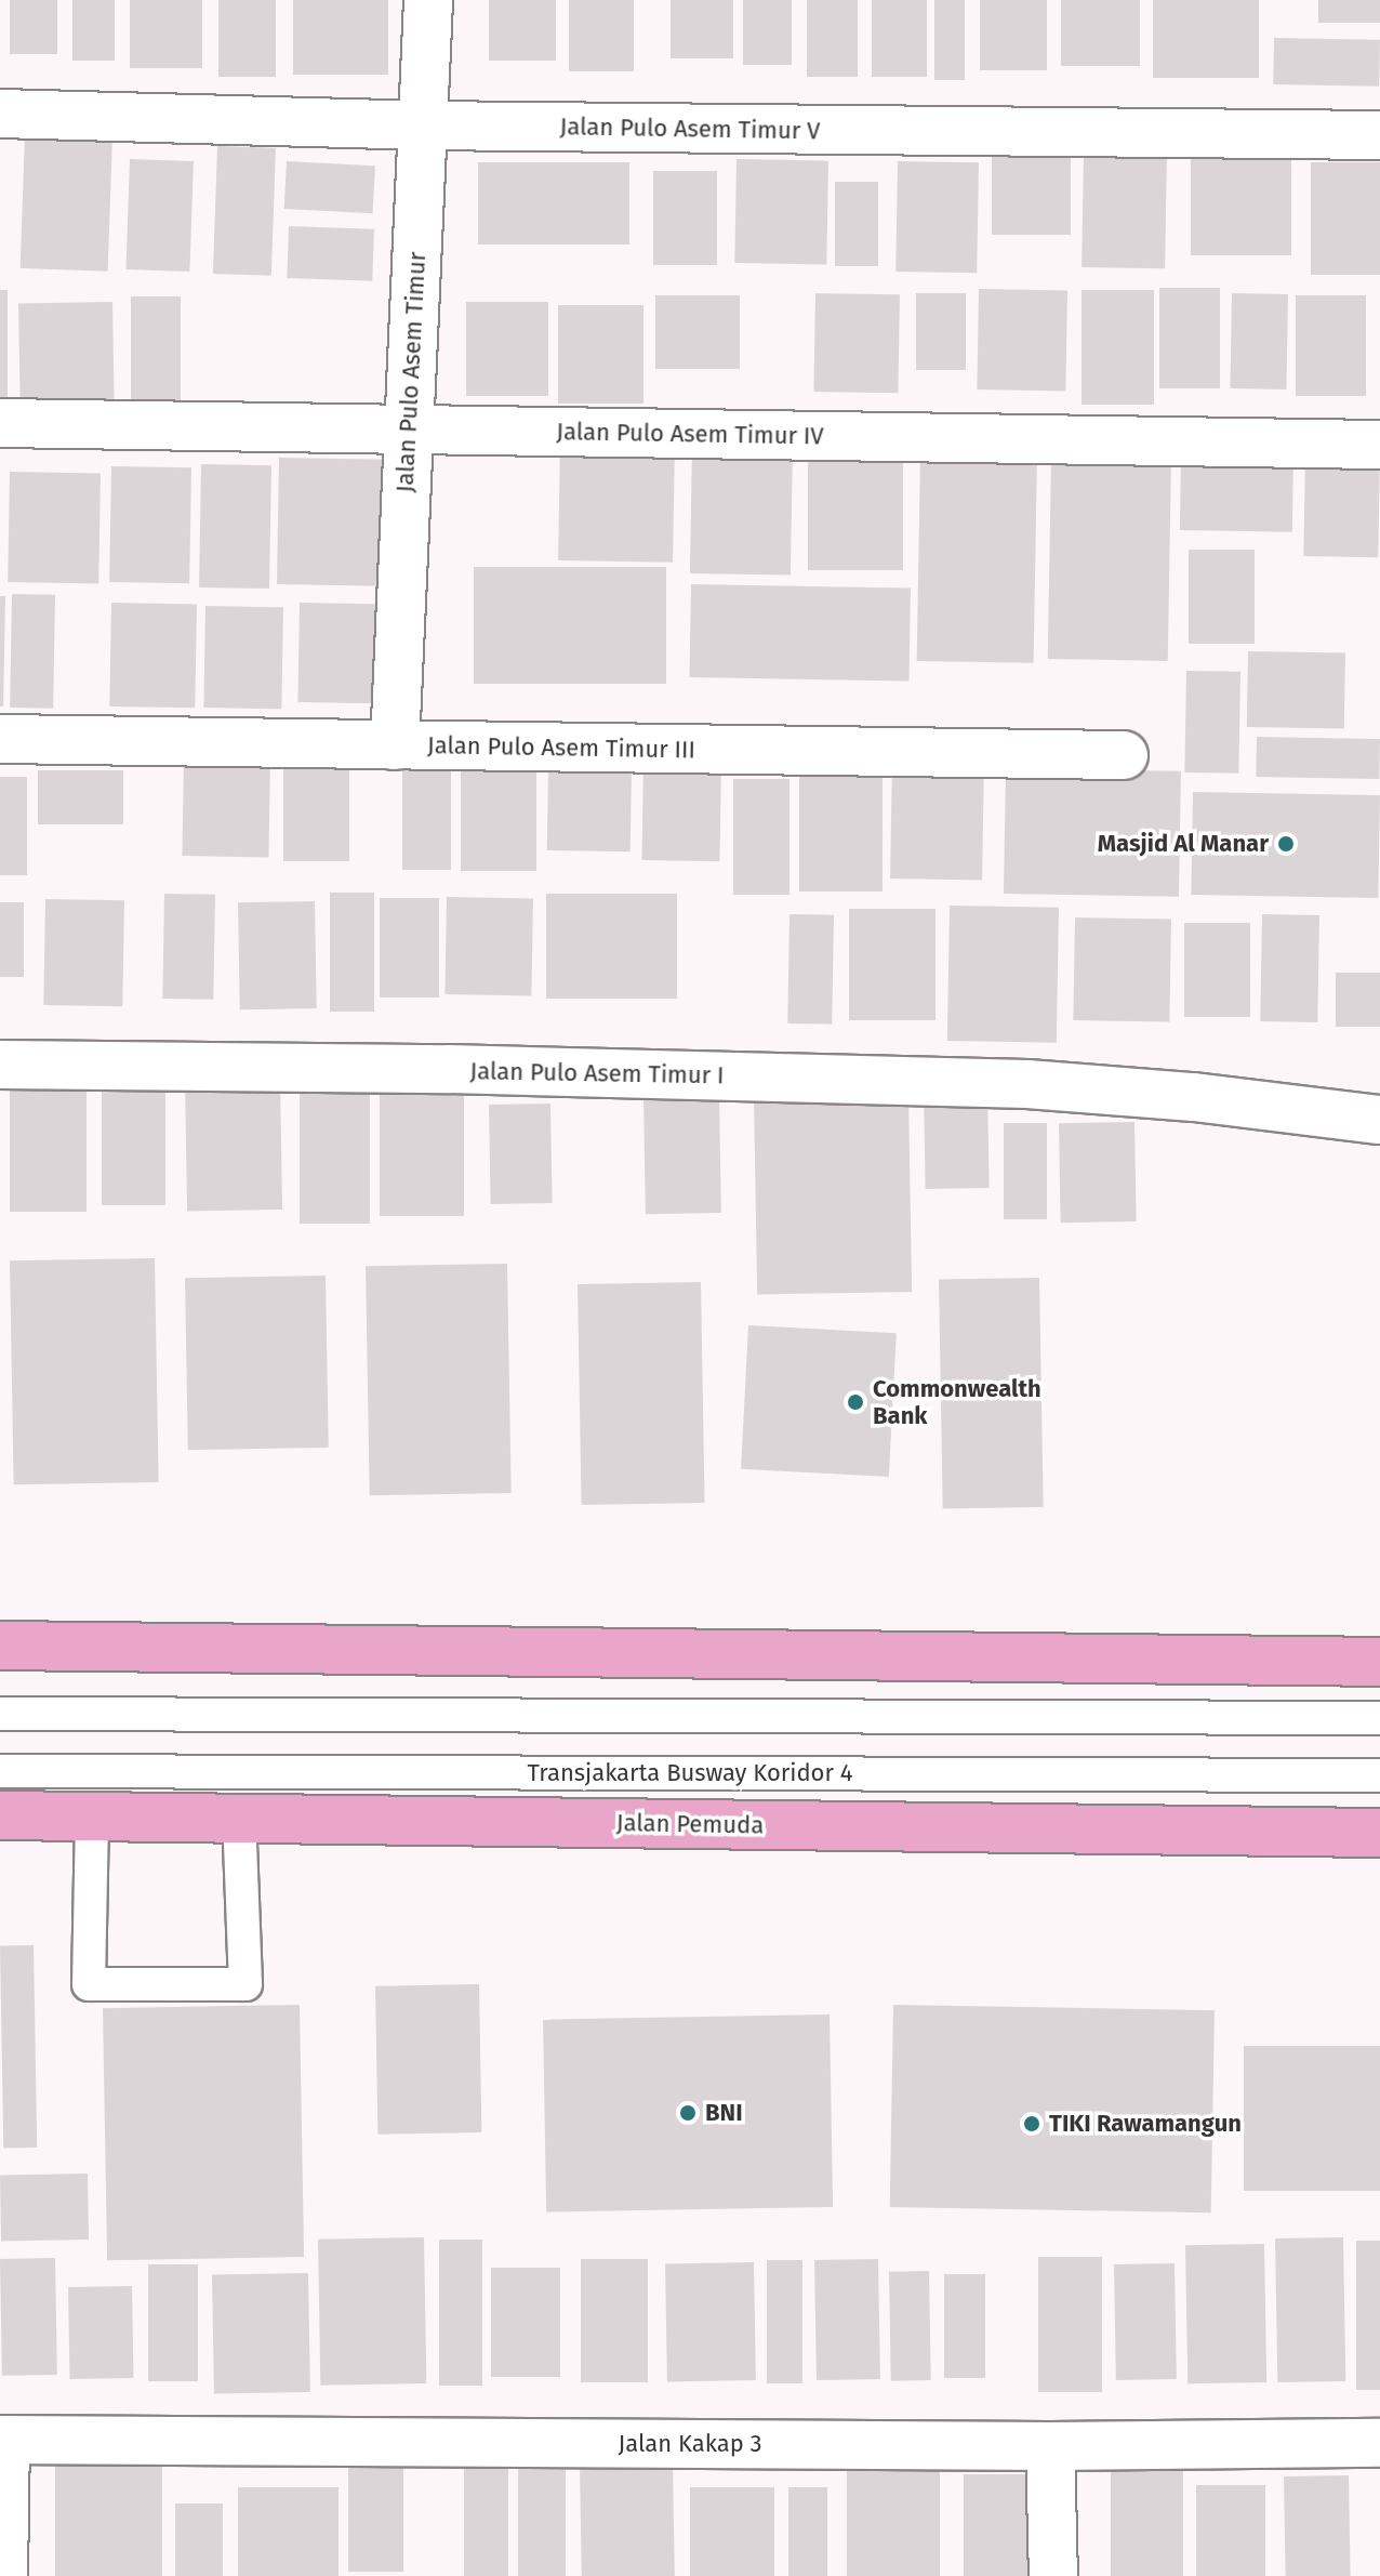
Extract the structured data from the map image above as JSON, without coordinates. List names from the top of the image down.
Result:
{
  "streets": {
    "main road": ["Jalan Pemuda"],
    "street": [
      "Jalan Pulo Asem Timur V",
      "Jalan Pulo Asem Timur",
      "Jalan Pulo Asem Timur IV",
      "Jalan Pulo Asem Timur III",
      "Jalan Pulo Asem Timur I",
      "Jalan Kakap 3"
    ],
    "lane": ["Transjakarta Busway Koridor 4"]
  },
  "crossings": [
    ["Jalan Pulo Asem Timur V", "Jalan Pulo Asem Timur"],
    ["Jalan Pulo Asem Timur", "Jalan Pulo Asem Timur IV"],
    ["Jalan Pulo Asem Timur", "Jalan Pulo Asem Timur III"]
  ],
  "places": [
    "Masjid Al Manar",
    "Commonwealth Bank",
    "BNI",
    "TIKI Rawamangun"
  ]
}
